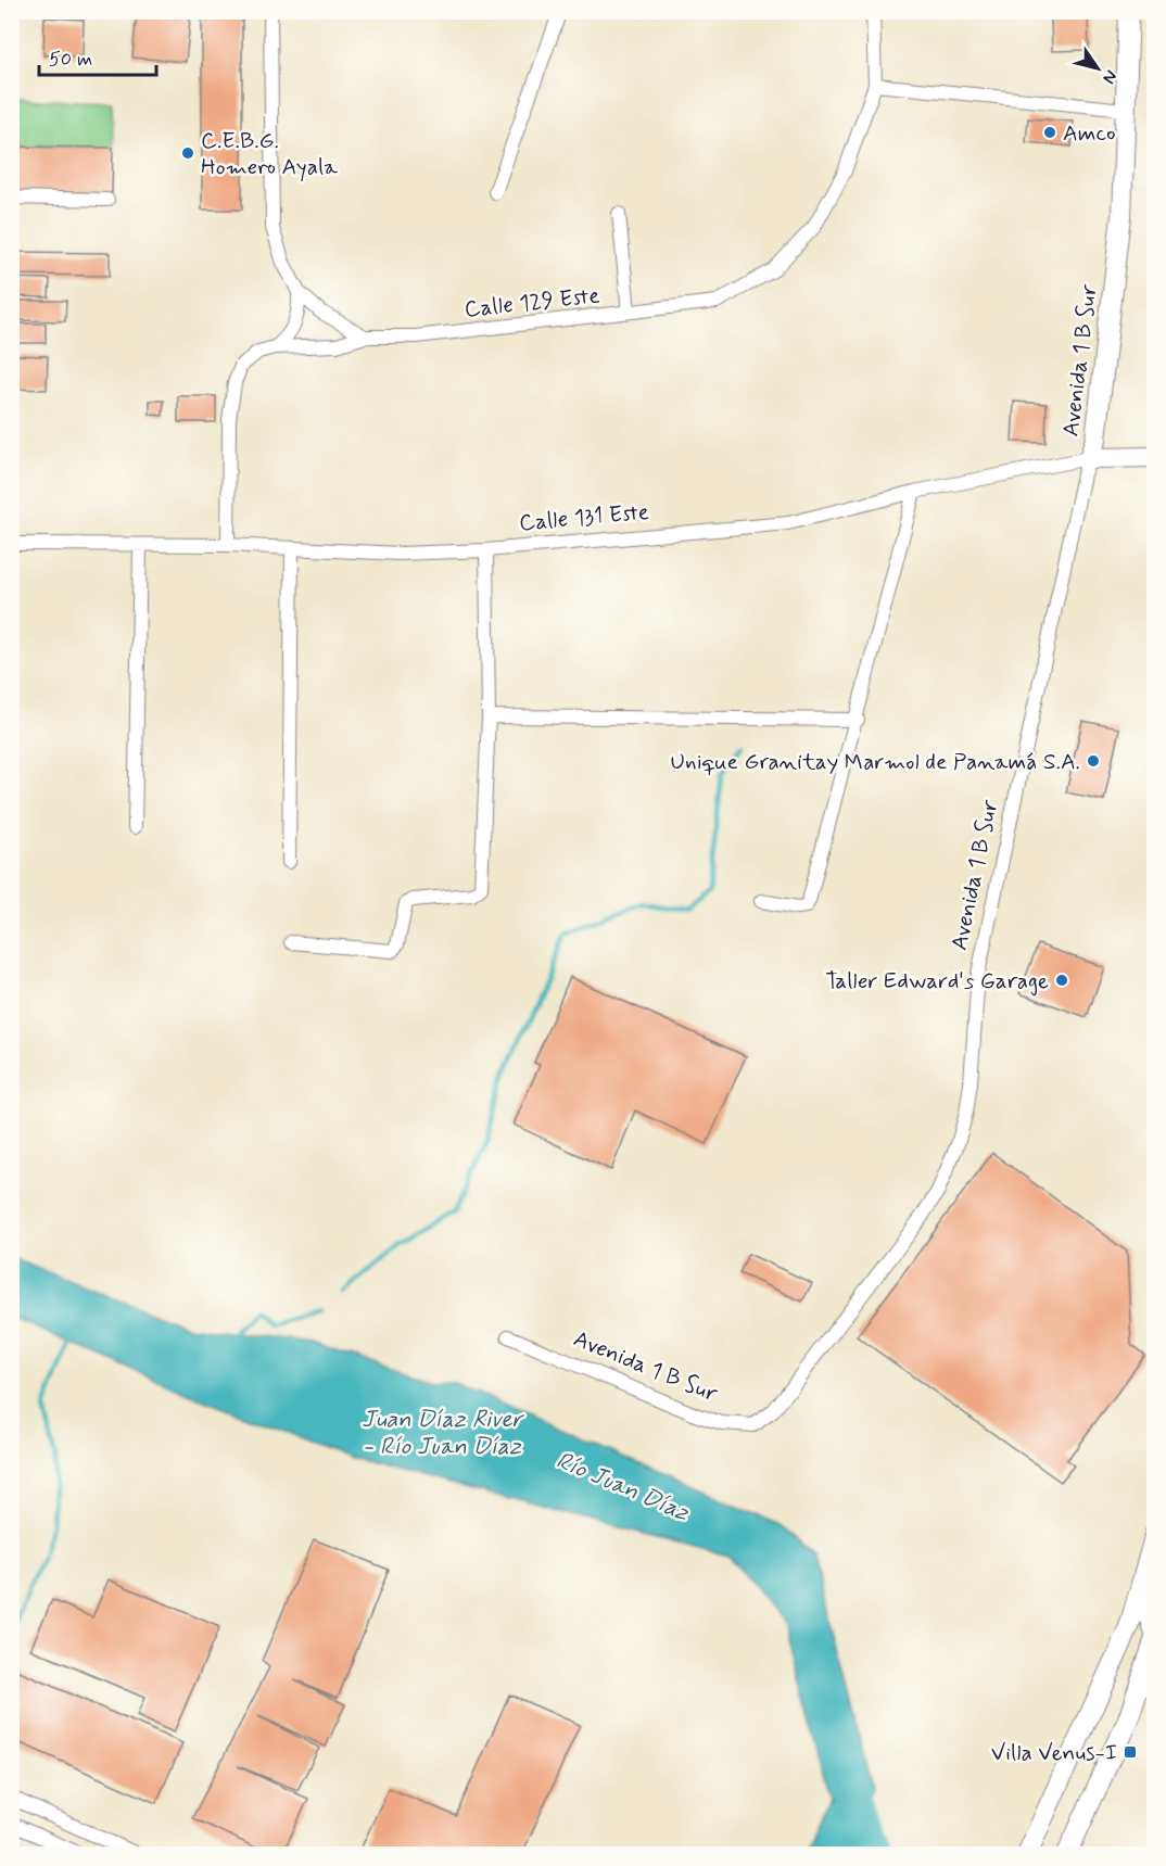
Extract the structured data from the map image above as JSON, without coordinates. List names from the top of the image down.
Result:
{
  "streets": {
    "main road": ["Avenida 1 B Sur", "Calle 131 Este"],
    "street": ["Calle 129 Este"]
  },
  "crossings": [
    ["Avenida 1 B Sur", "Calle 131 Este"]
  ],
  "water": ["Juan Díaz River - Río Juan Díaz", "Río Juan Díaz"],
  "places": {
    "other": [
      "Amco",
      "C.E.B.G. Homero Ayala",
      "Unique Granitay Marmol de Panamá S.A.",
      "Taller Edward's Garage"
    ],
    "transit": ["Villa Venus-I"]
  },
  "scale_bar": "50 m",
  "north": "bottom right"
}
